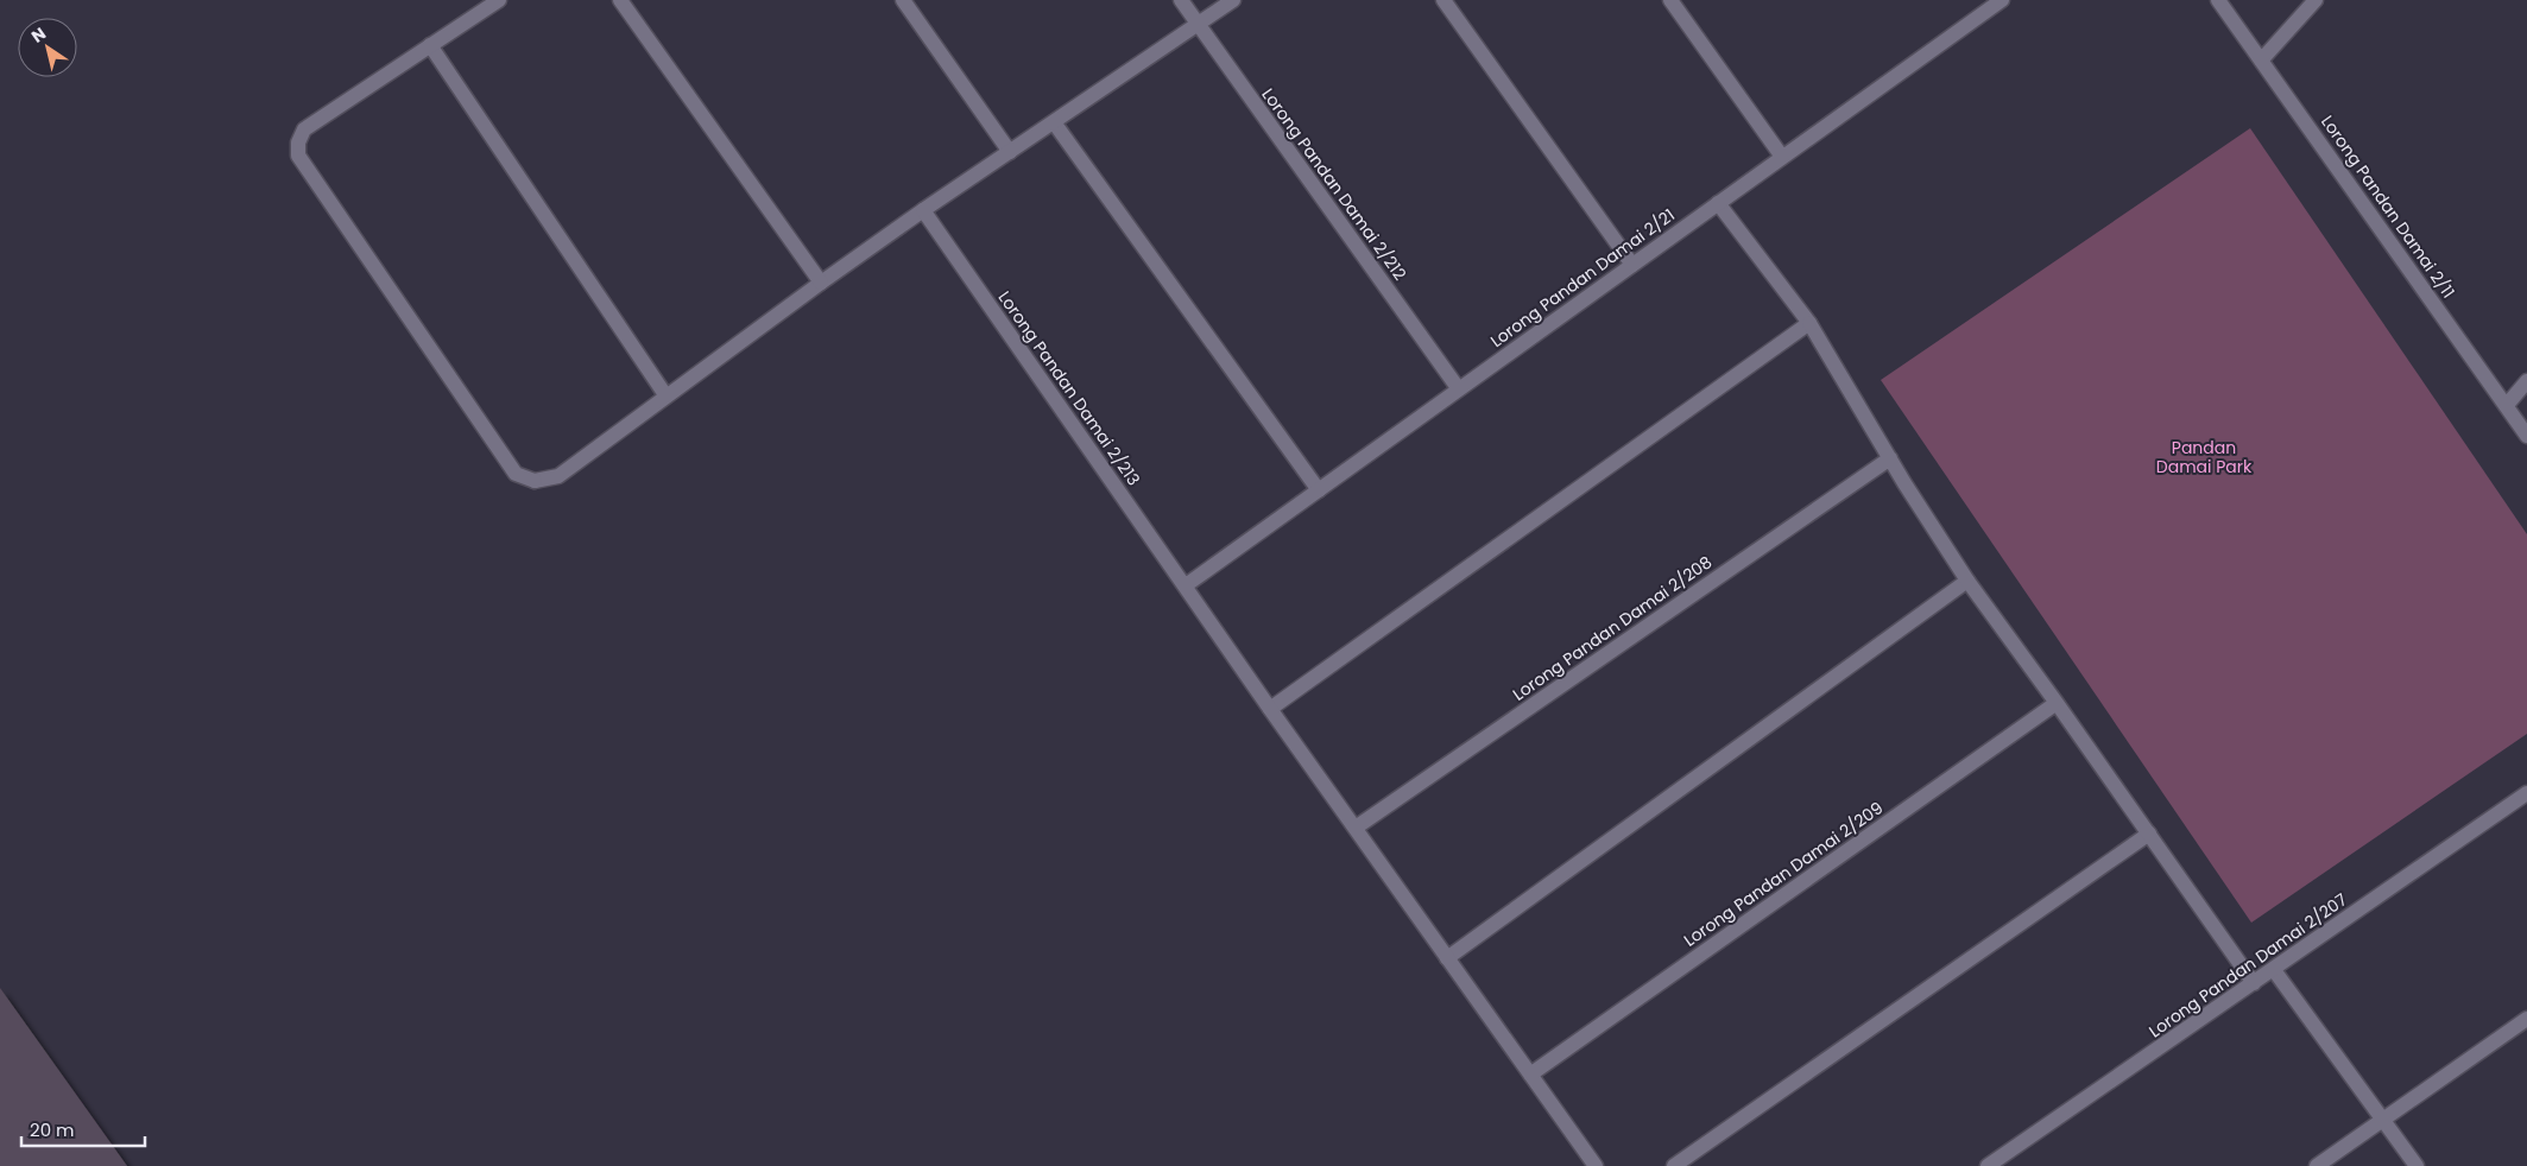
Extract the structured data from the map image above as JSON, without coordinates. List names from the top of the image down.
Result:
{
  "streets": {
    "street": [
      "Lorong Pandan Damai 2/212",
      "Lorong Pandan Damai 2/11",
      "Lorong Pandan Damai 2/21",
      "Lorong Pandan Damai 2/213",
      "Lorong Pandan Damai 2/208",
      "Lorong Pandan Damai 2/209",
      "Lorong Pandan Damai 2/207"
    ]
  },
  "crossings": [
    ["Lorong Pandan Damai 2/212", "Lorong Pandan Damai 2/21"],
    ["Lorong Pandan Damai 2/21", "Lorong Pandan Damai 2/213"],
    ["Lorong Pandan Damai 2/213", "Lorong Pandan Damai 2/208"],
    ["Lorong Pandan Damai 2/213", "Lorong Pandan Damai 2/209"]
  ],
  "parks": ["Pandan Damai Park"],
  "scale_bar": "20 m",
  "north": "top left"
}
